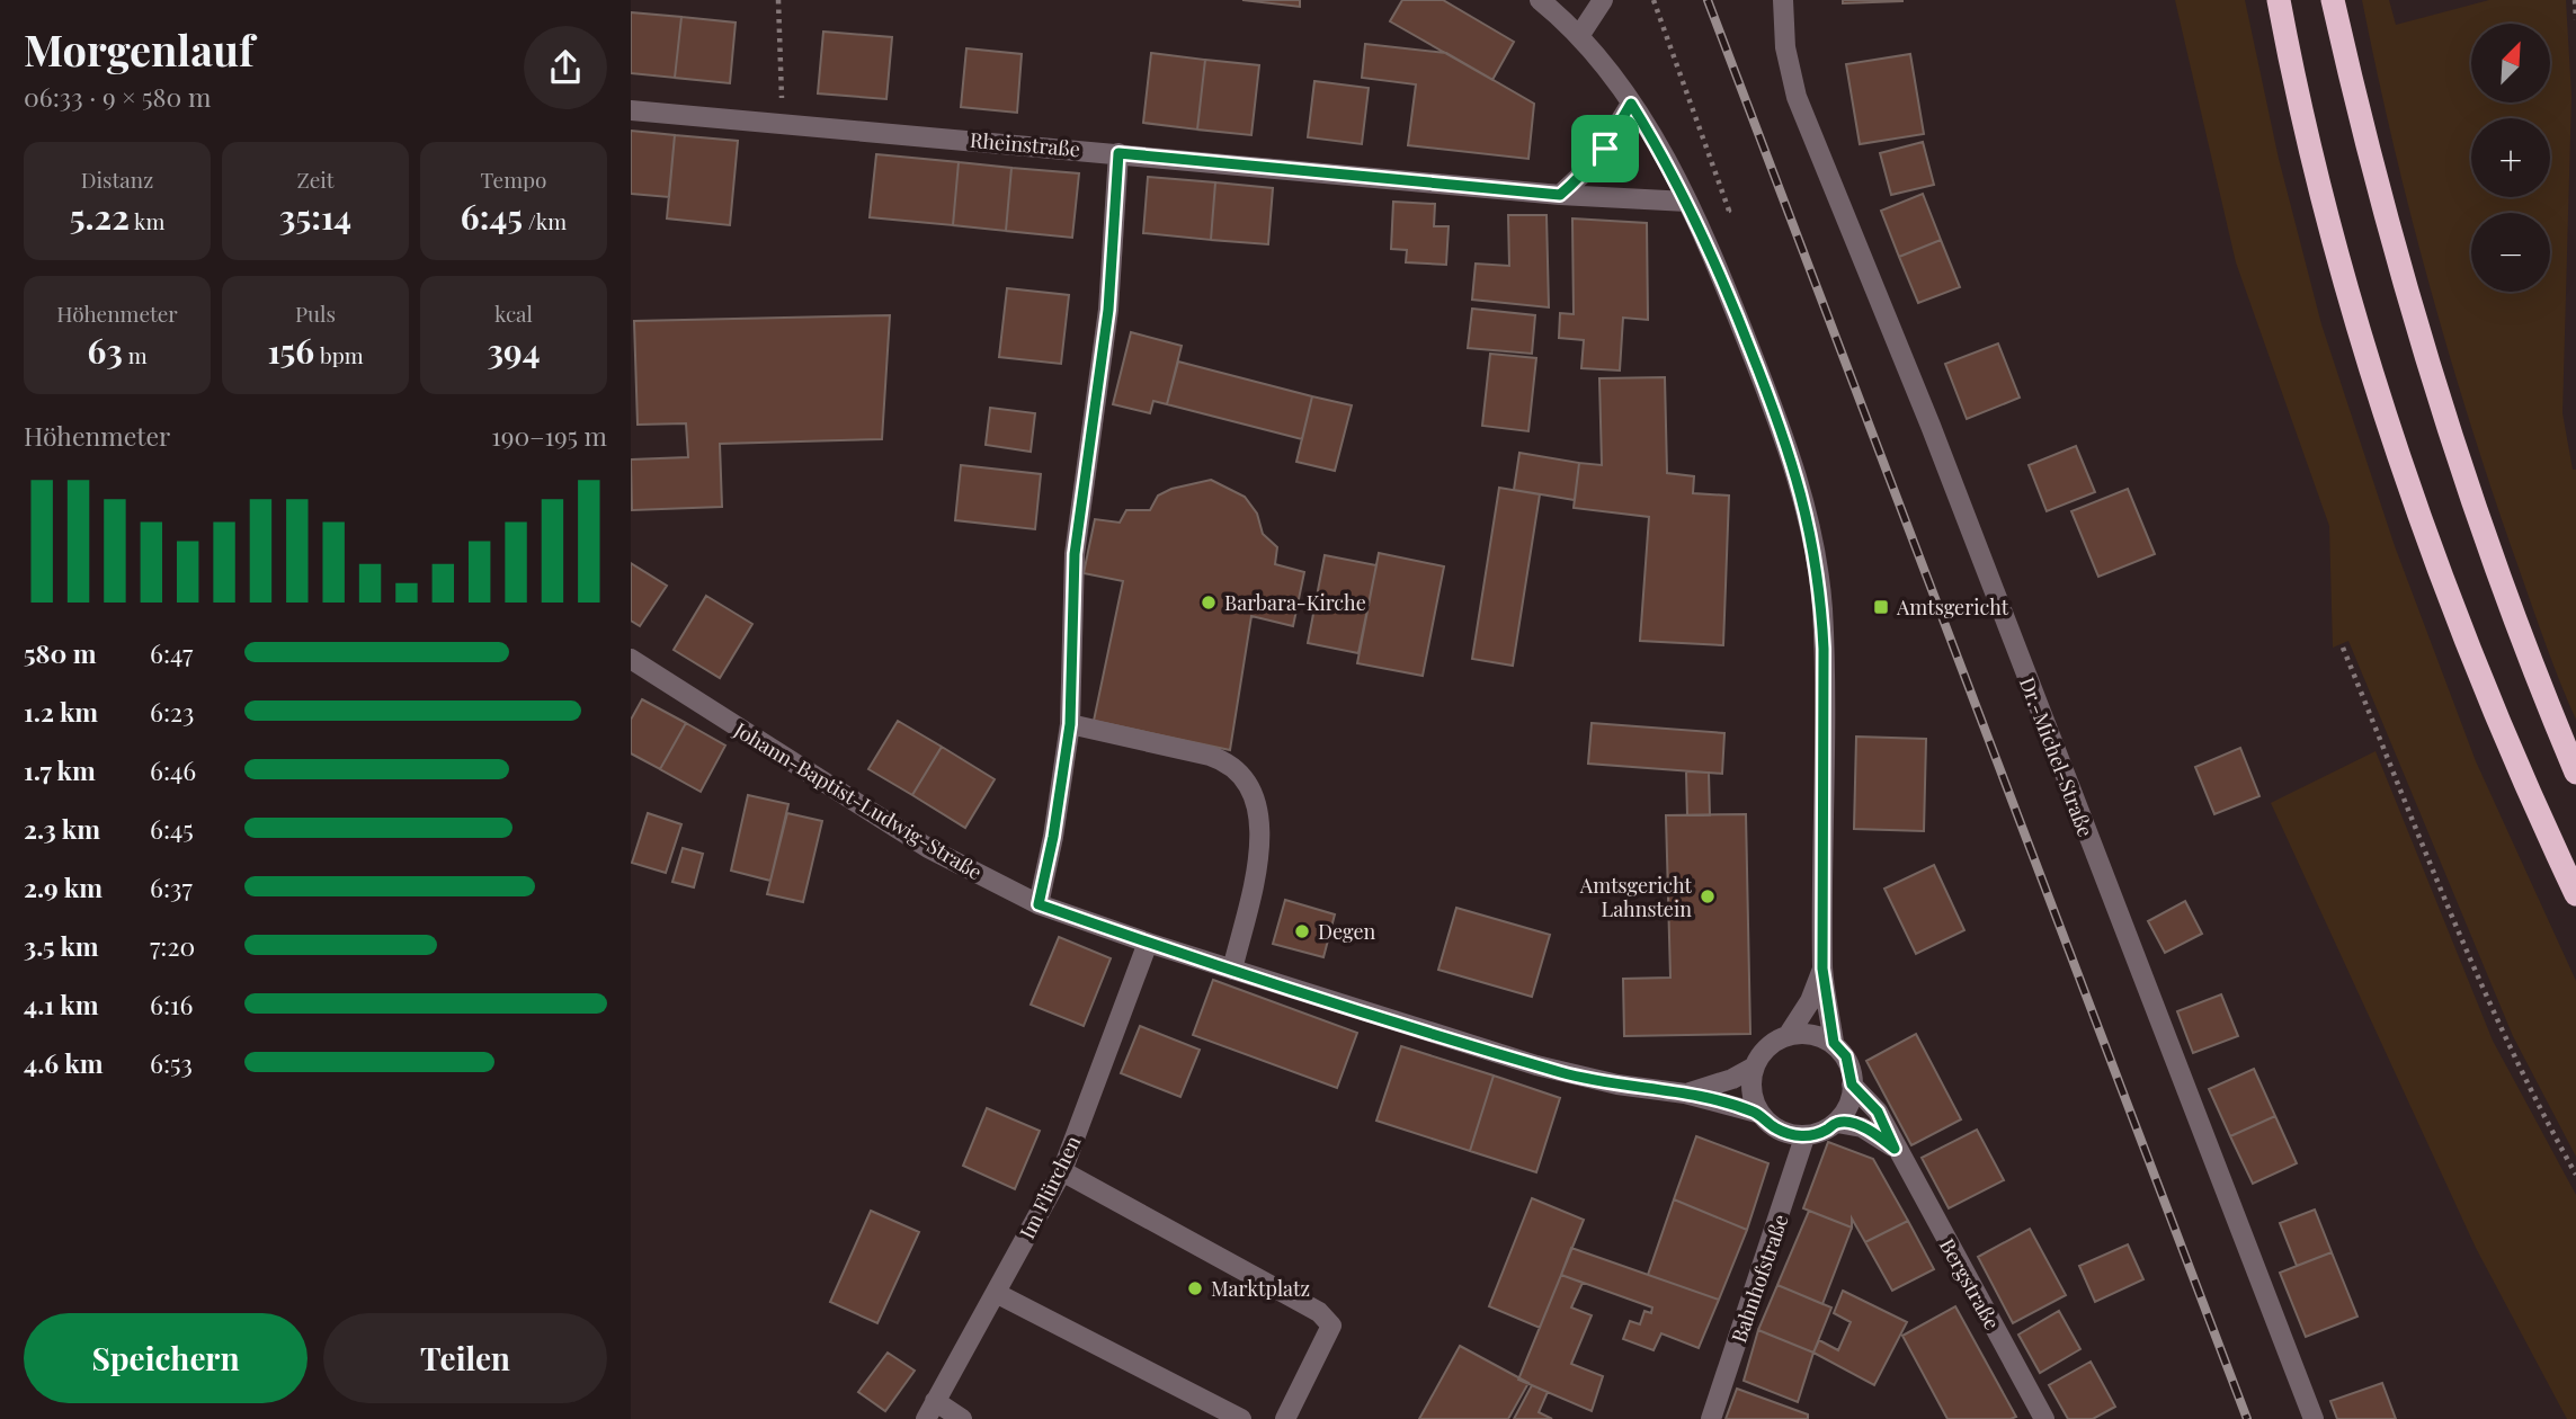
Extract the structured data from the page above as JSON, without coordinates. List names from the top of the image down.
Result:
{
  "streets": {
    "street": [
      "Rheinstraße",
      "Dr.-Michel-Straße",
      "Johann-Baptist-Ludwig-Straße",
      "Im Flürchen",
      "Bahnhofstraße",
      "Bergstraße"
    ]
  },
  "crossings": [
    ["Johann-Baptist-Ludwig-Straße", "Im Flürchen"],
    ["Johann-Baptist-Ludwig-Straße", "Bahnhofstraße"],
    ["Johann-Baptist-Ludwig-Straße", "Bergstraße"],
    ["Bahnhofstraße", "Bergstraße"]
  ],
  "places": {
    "other": [
      "Barbara-Kirche",
      "Amtsgericht Lahnstein",
      "Degen",
      "Marktplatz"
    ],
    "transit": ["Amtsgericht"]
  },
  "north": "top right",
  "page": {
    "heading": ["Morgenlauf", "06:33 · 9 × 580 m"],
    "map_buttons": ["+", "−"],
    "stats": [
      ["Distanz", "5.22 km"],
      ["Zeit", "35:14"],
      ["Tempo", "6:45 /km"],
      ["Höhenmeter", "63 m"],
      ["Puls", "156 bpm"],
      ["kcal", "394"]
    ],
    "chart": ["Höhenmeter", "190–195 m"],
    "list": [
      {
        "name": "580 m",
        "note": "6:47"
      },
      {
        "name": "1.2 km",
        "note": "6:23"
      },
      {
        "name": "1.7 km",
        "note": "6:46"
      },
      {
        "name": "2.3 km",
        "note": "6:45"
      },
      {
        "name": "2.9 km",
        "note": "6:37"
      },
      {
        "name": "3.5 km",
        "note": "7:20"
      },
      {
        "name": "4.1 km",
        "note": "6:16"
      },
      {
        "name": "4.6 km",
        "note": "6:53"
      }
    ],
    "buttons": ["Speichern", "Teilen"]
  }
}
